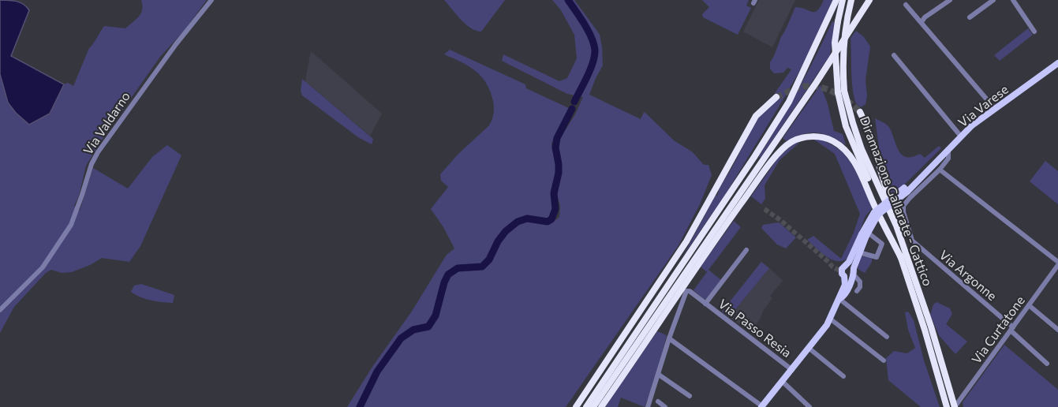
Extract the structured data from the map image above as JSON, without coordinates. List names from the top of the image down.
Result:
{
  "streets": {
    "highway": ["Diramazione Gallarate - Gattico"],
    "main road": ["Via Varese"],
    "street": [
      "Via Valdarno",
      "Via Argonne",
      "Via Passo Resia",
      "Via Curtatone"
    ]
  },
  "crossings": [
    ["Via Varese", "Via Passo Resia"],
    ["Diramazione Gallarate - Gattico", "Via Curtatone"],
    ["Via Argonne", "Via Curtatone"]
  ]
}
